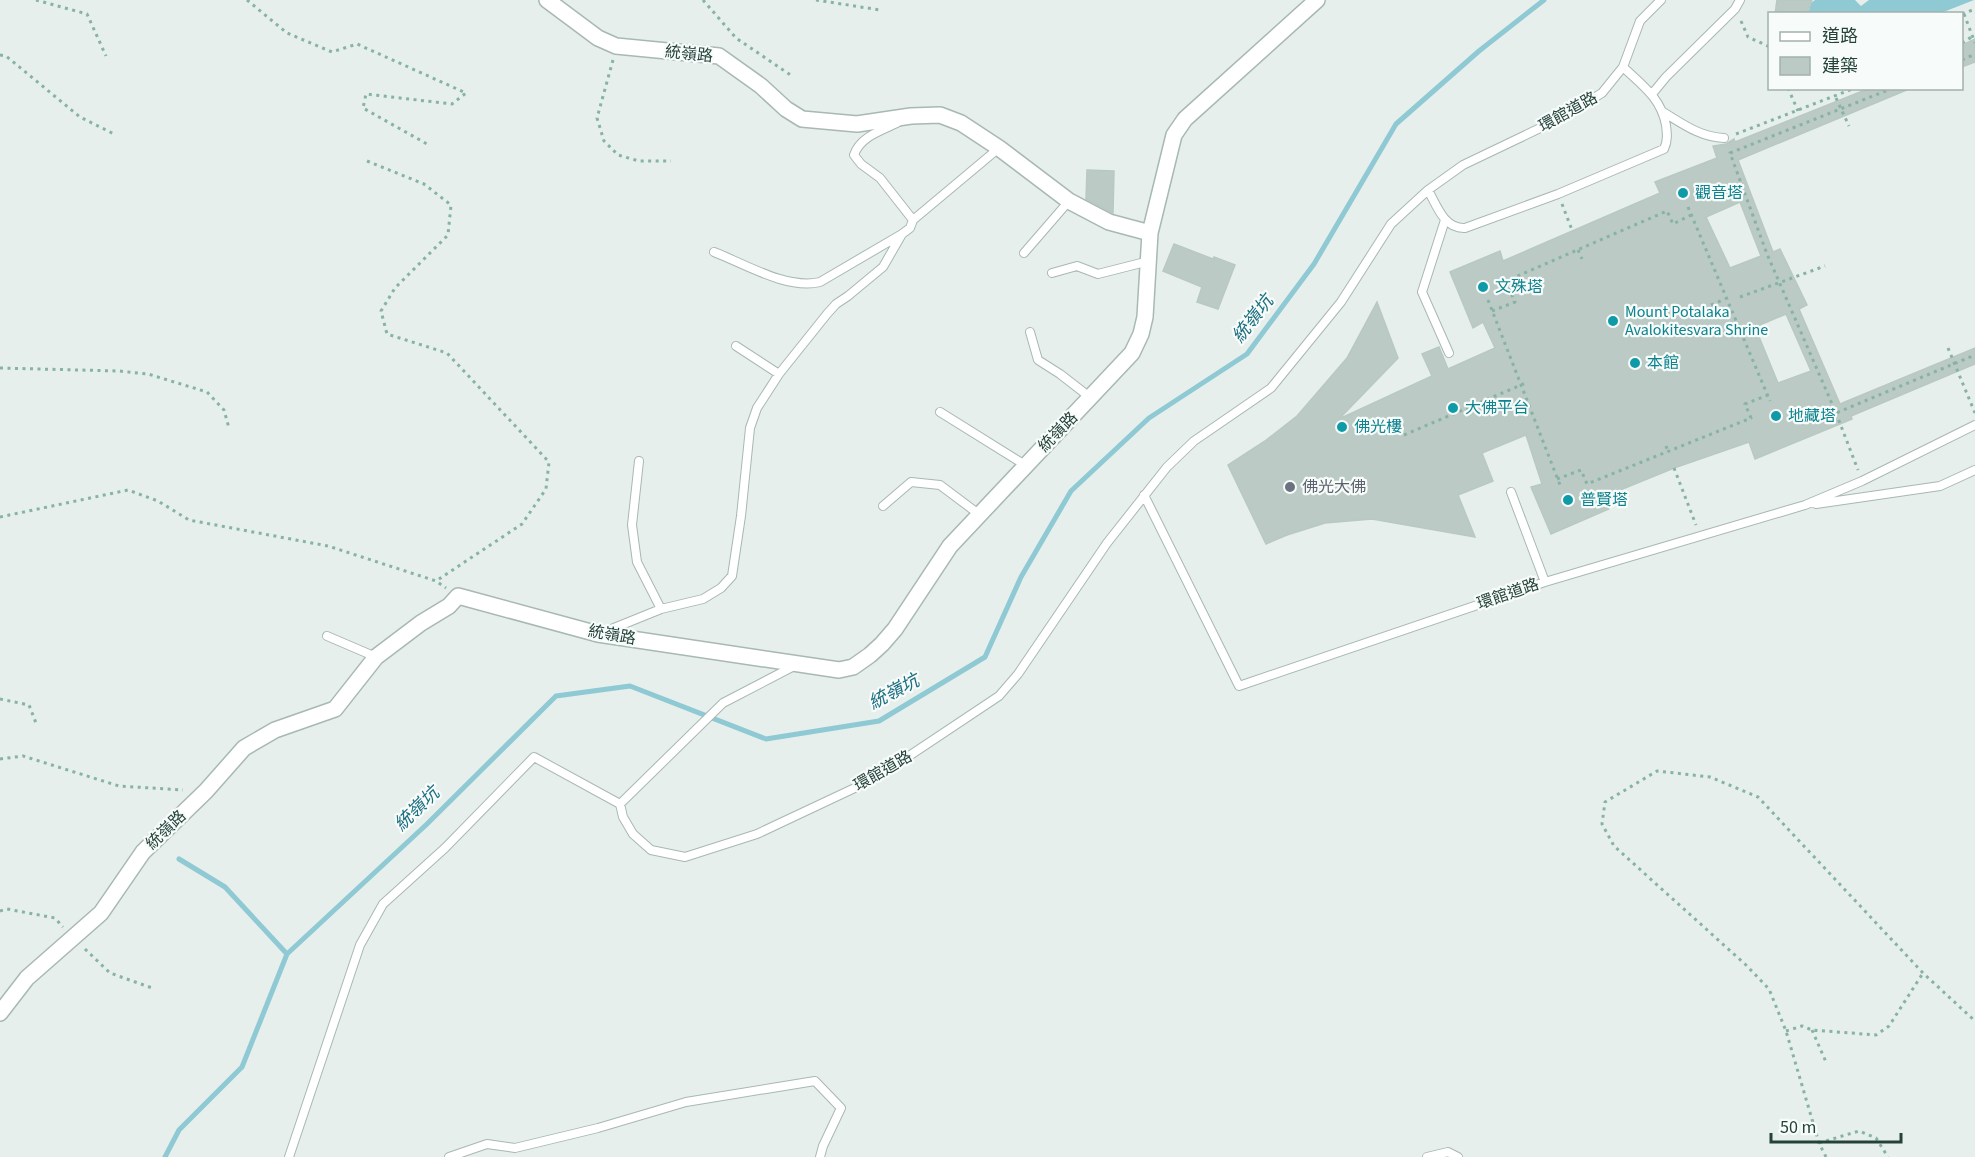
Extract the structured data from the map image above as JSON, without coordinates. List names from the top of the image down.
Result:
{
  "streets": {
    "street": ["統嶺路"],
    "lane": ["環館道路"]
  },
  "water": ["統嶺坑"],
  "places": [
    "觀音塔",
    "文殊塔",
    "Mount Potalaka Avalokitesvara Shrine",
    "本館",
    "大佛平台",
    "地藏塔",
    "佛光樓",
    "佛光大佛",
    "普賢塔"
  ],
  "legend": ["道路", "建築"],
  "scale_bar": "50 m"
}
